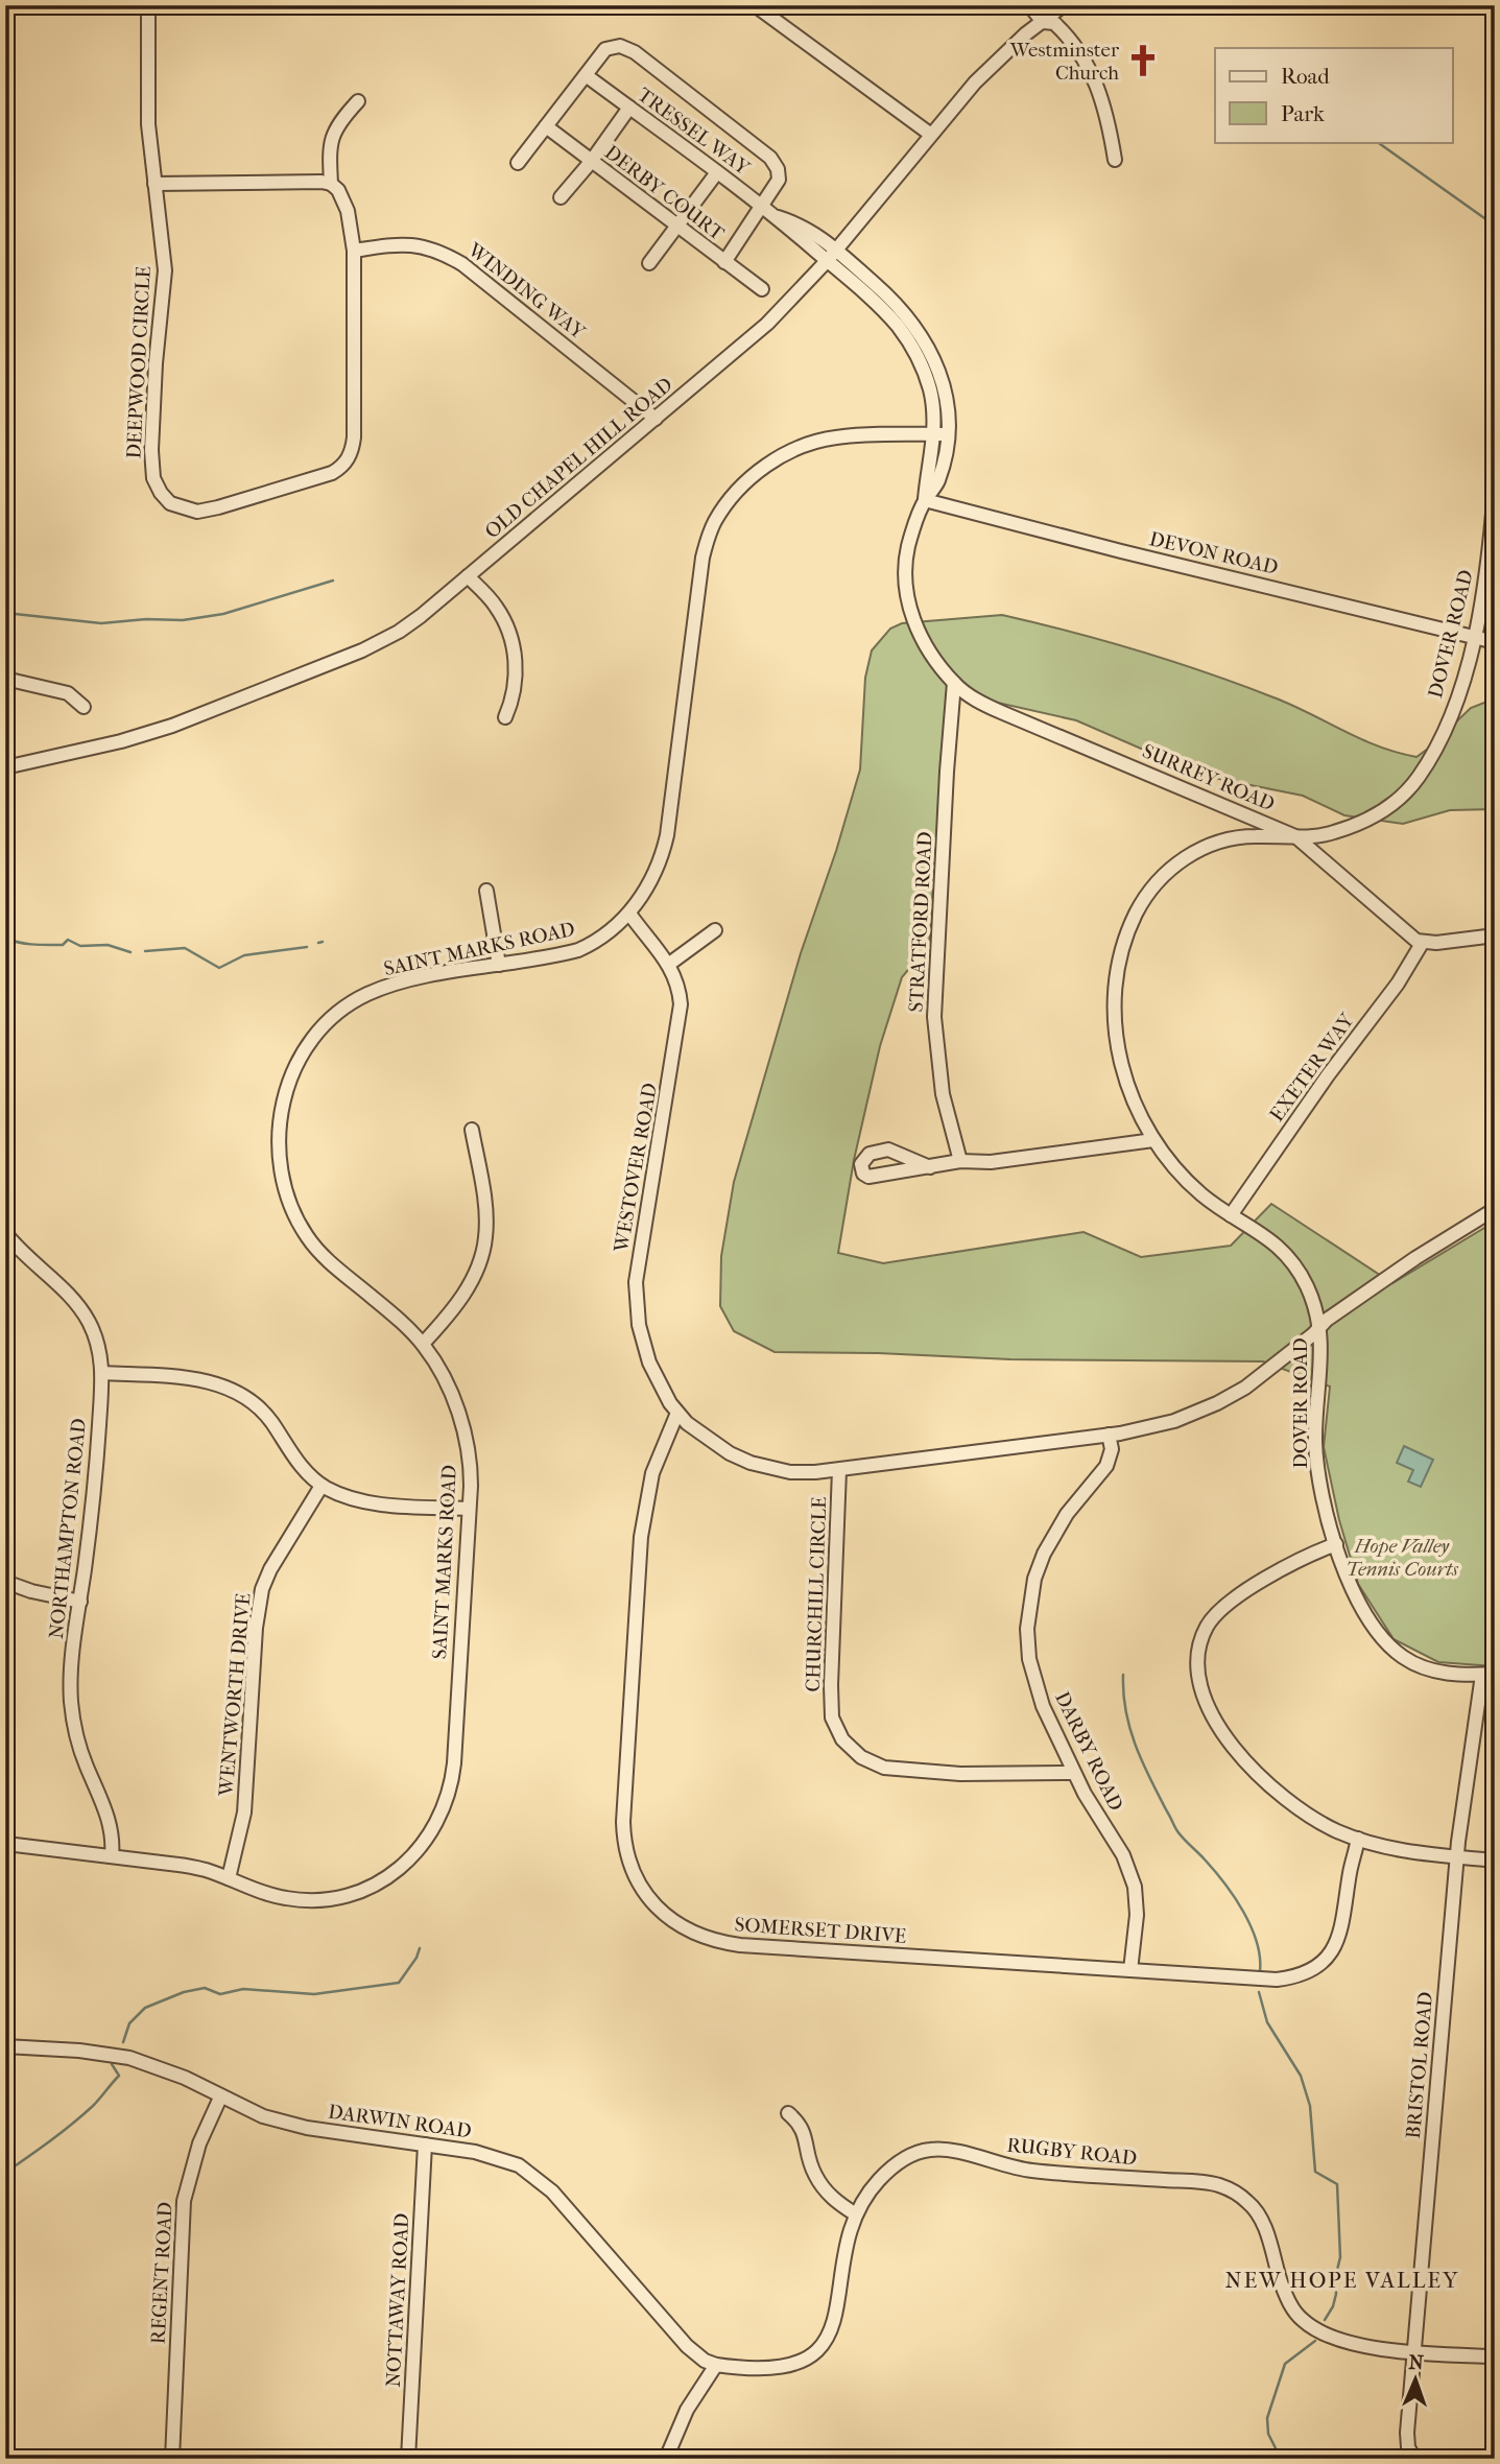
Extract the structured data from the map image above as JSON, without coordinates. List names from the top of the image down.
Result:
{
  "streets": {
    "street": [
      "TRESSEL WAY",
      "DERBY COURT",
      "WINDING WAY",
      "DEEPWOOD CIRCLE",
      "OLD CHAPEL HILL ROAD",
      "DEVON ROAD",
      "DOVER ROAD",
      "SURREY ROAD",
      "STRATFORD ROAD",
      "SAINT MARKS ROAD",
      "EXETER WAY",
      "WESTOVER ROAD",
      "NORTHAMPTON ROAD",
      "CHURCHILL CIRCLE",
      "WENTWORTH DRIVE",
      "DARBY ROAD",
      "SOMERSET DRIVE",
      "BRISTOL ROAD",
      "DARWIN ROAD",
      "RUGBY ROAD",
      "REGENT ROAD",
      "NOTTAWAY ROAD"
    ]
  },
  "crossings": [
    ["TRESSEL WAY", "OLD CHAPEL HILL ROAD"],
    ["TRESSEL WAY", "SURREY ROAD"],
    ["WINDING WAY", "DEEPWOOD CIRCLE"],
    ["WINDING WAY", "OLD CHAPEL HILL ROAD"],
    ["DEVON ROAD", "DOVER ROAD"],
    ["DEVON ROAD", "SURREY ROAD"],
    ["DOVER ROAD", "SURREY ROAD"],
    ["DOVER ROAD", "EXETER WAY"],
    ["DOVER ROAD", "WESTOVER ROAD"],
    ["DOVER ROAD", "BRISTOL ROAD"],
    ["SURREY ROAD", "STRATFORD ROAD"],
    ["SURREY ROAD", "EXETER WAY"],
    ["SAINT MARKS ROAD", "WESTOVER ROAD"],
    ["SAINT MARKS ROAD", "NORTHAMPTON ROAD"],
    ["SAINT MARKS ROAD", "WENTWORTH DRIVE"],
    ["WESTOVER ROAD", "CHURCHILL CIRCLE"],
    ["WESTOVER ROAD", "DARBY ROAD"],
    ["WESTOVER ROAD", "SOMERSET DRIVE"],
    ["CHURCHILL CIRCLE", "DARBY ROAD"],
    ["DARBY ROAD", "SOMERSET DRIVE"],
    ["BRISTOL ROAD", "RUGBY ROAD"],
    ["DARWIN ROAD", "RUGBY ROAD"],
    ["DARWIN ROAD", "REGENT ROAD"],
    ["DARWIN ROAD", "NOTTAWAY ROAD"]
  ],
  "districts": ["NEW HOPE VALLEY"],
  "parks": ["Hope Valley Tennis Courts"],
  "places": {
    "church": ["Westminster Church"]
  },
  "legend": ["Road", "Park"],
  "north": "top"
}
